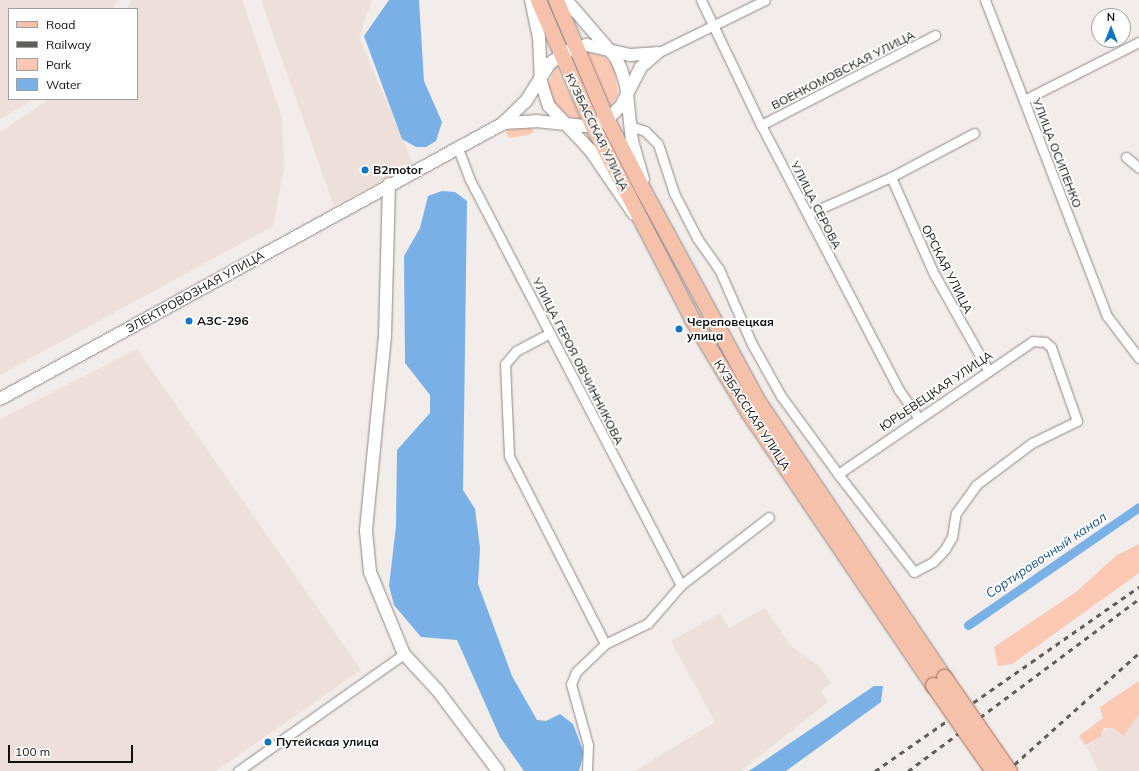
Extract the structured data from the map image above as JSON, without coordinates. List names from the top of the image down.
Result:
{
  "streets": {
    "main road": ["КУЗБАССКАЯ УЛИЦА"],
    "street": [
      "ВОЕНКОМОВСКАЯ УЛИЦА",
      "УЛИЦА ОСИПЕНКО",
      "УЛИЦА СЕРОВА",
      "ОРСКАЯ УЛИЦА",
      "ЭЛЕКТРОВОЗНАЯ УЛИЦА",
      "УЛИЦА ГЕРОЯ ОВЧИННИКОВА",
      "ЮРЬЕВЕЦКАЯ УЛИЦА"
    ]
  },
  "crossings": [
    ["ВОЕНКОМОВСКАЯ УЛИЦА", "УЛИЦА СЕРОВА"],
    ["УЛИЦА СЕРОВА", "ЮРЬЕВЕЦКАЯ УЛИЦА"],
    ["ОРСКАЯ УЛИЦА", "ЮРЬЕВЕЦКАЯ УЛИЦА"],
    ["ЭЛЕКТРОВОЗНАЯ УЛИЦА", "УЛИЦА ГЕРОЯ ОВЧИННИКОВА"]
  ],
  "water": ["Сортировочный канал"],
  "places": [
    "B2motor",
    "АЗС-296",
    "Череповецкая улица",
    "Путейская улица"
  ],
  "legend": [
    "Road",
    "Railway",
    "Park",
    "Water"
  ],
  "scale_bar": "100 m",
  "north": "top"
}
